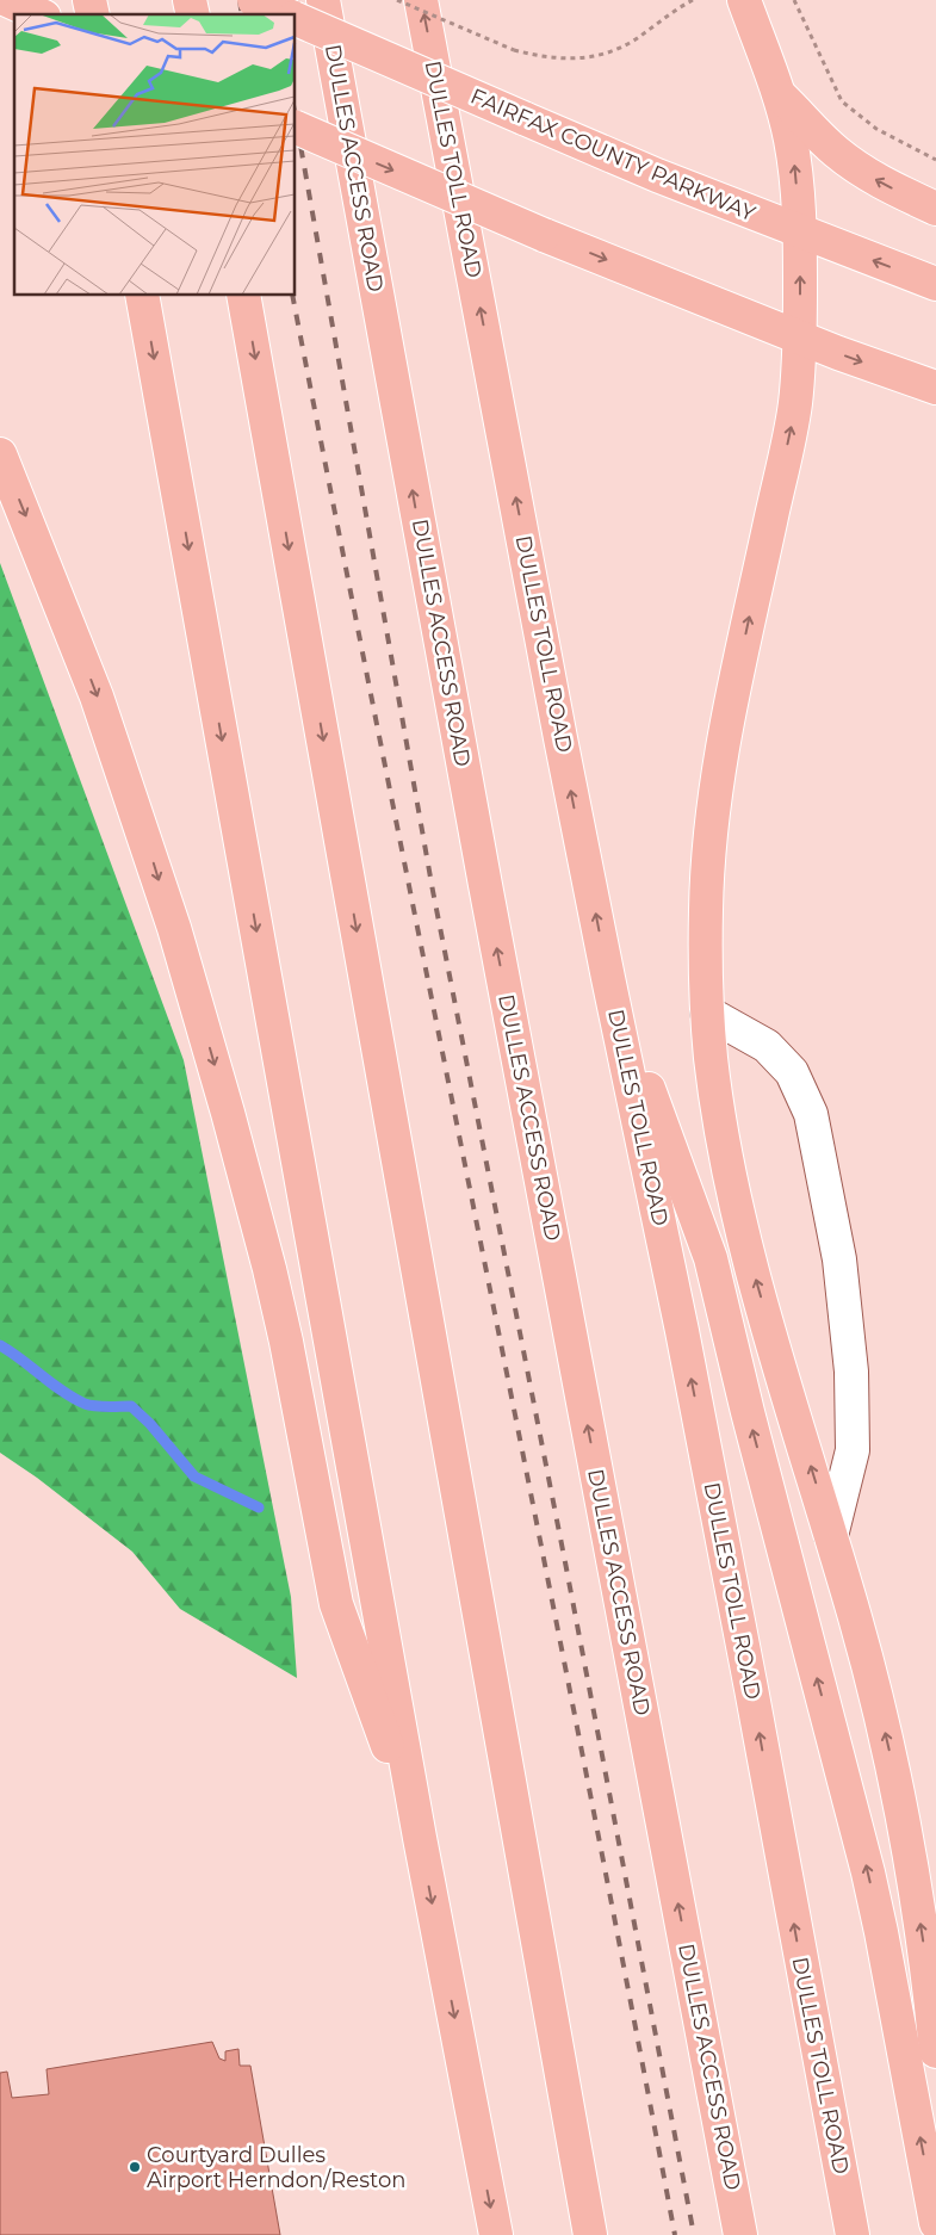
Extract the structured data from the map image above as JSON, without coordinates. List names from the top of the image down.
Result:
{
  "streets": {
    "highway": ["FAIRFAX COUNTY PARKWAY", "DULLES ACCESS ROAD", "DULLES TOLL ROAD"]
  },
  "places": ["Courtyard Dulles Airport Herndon/Reston"]
}
